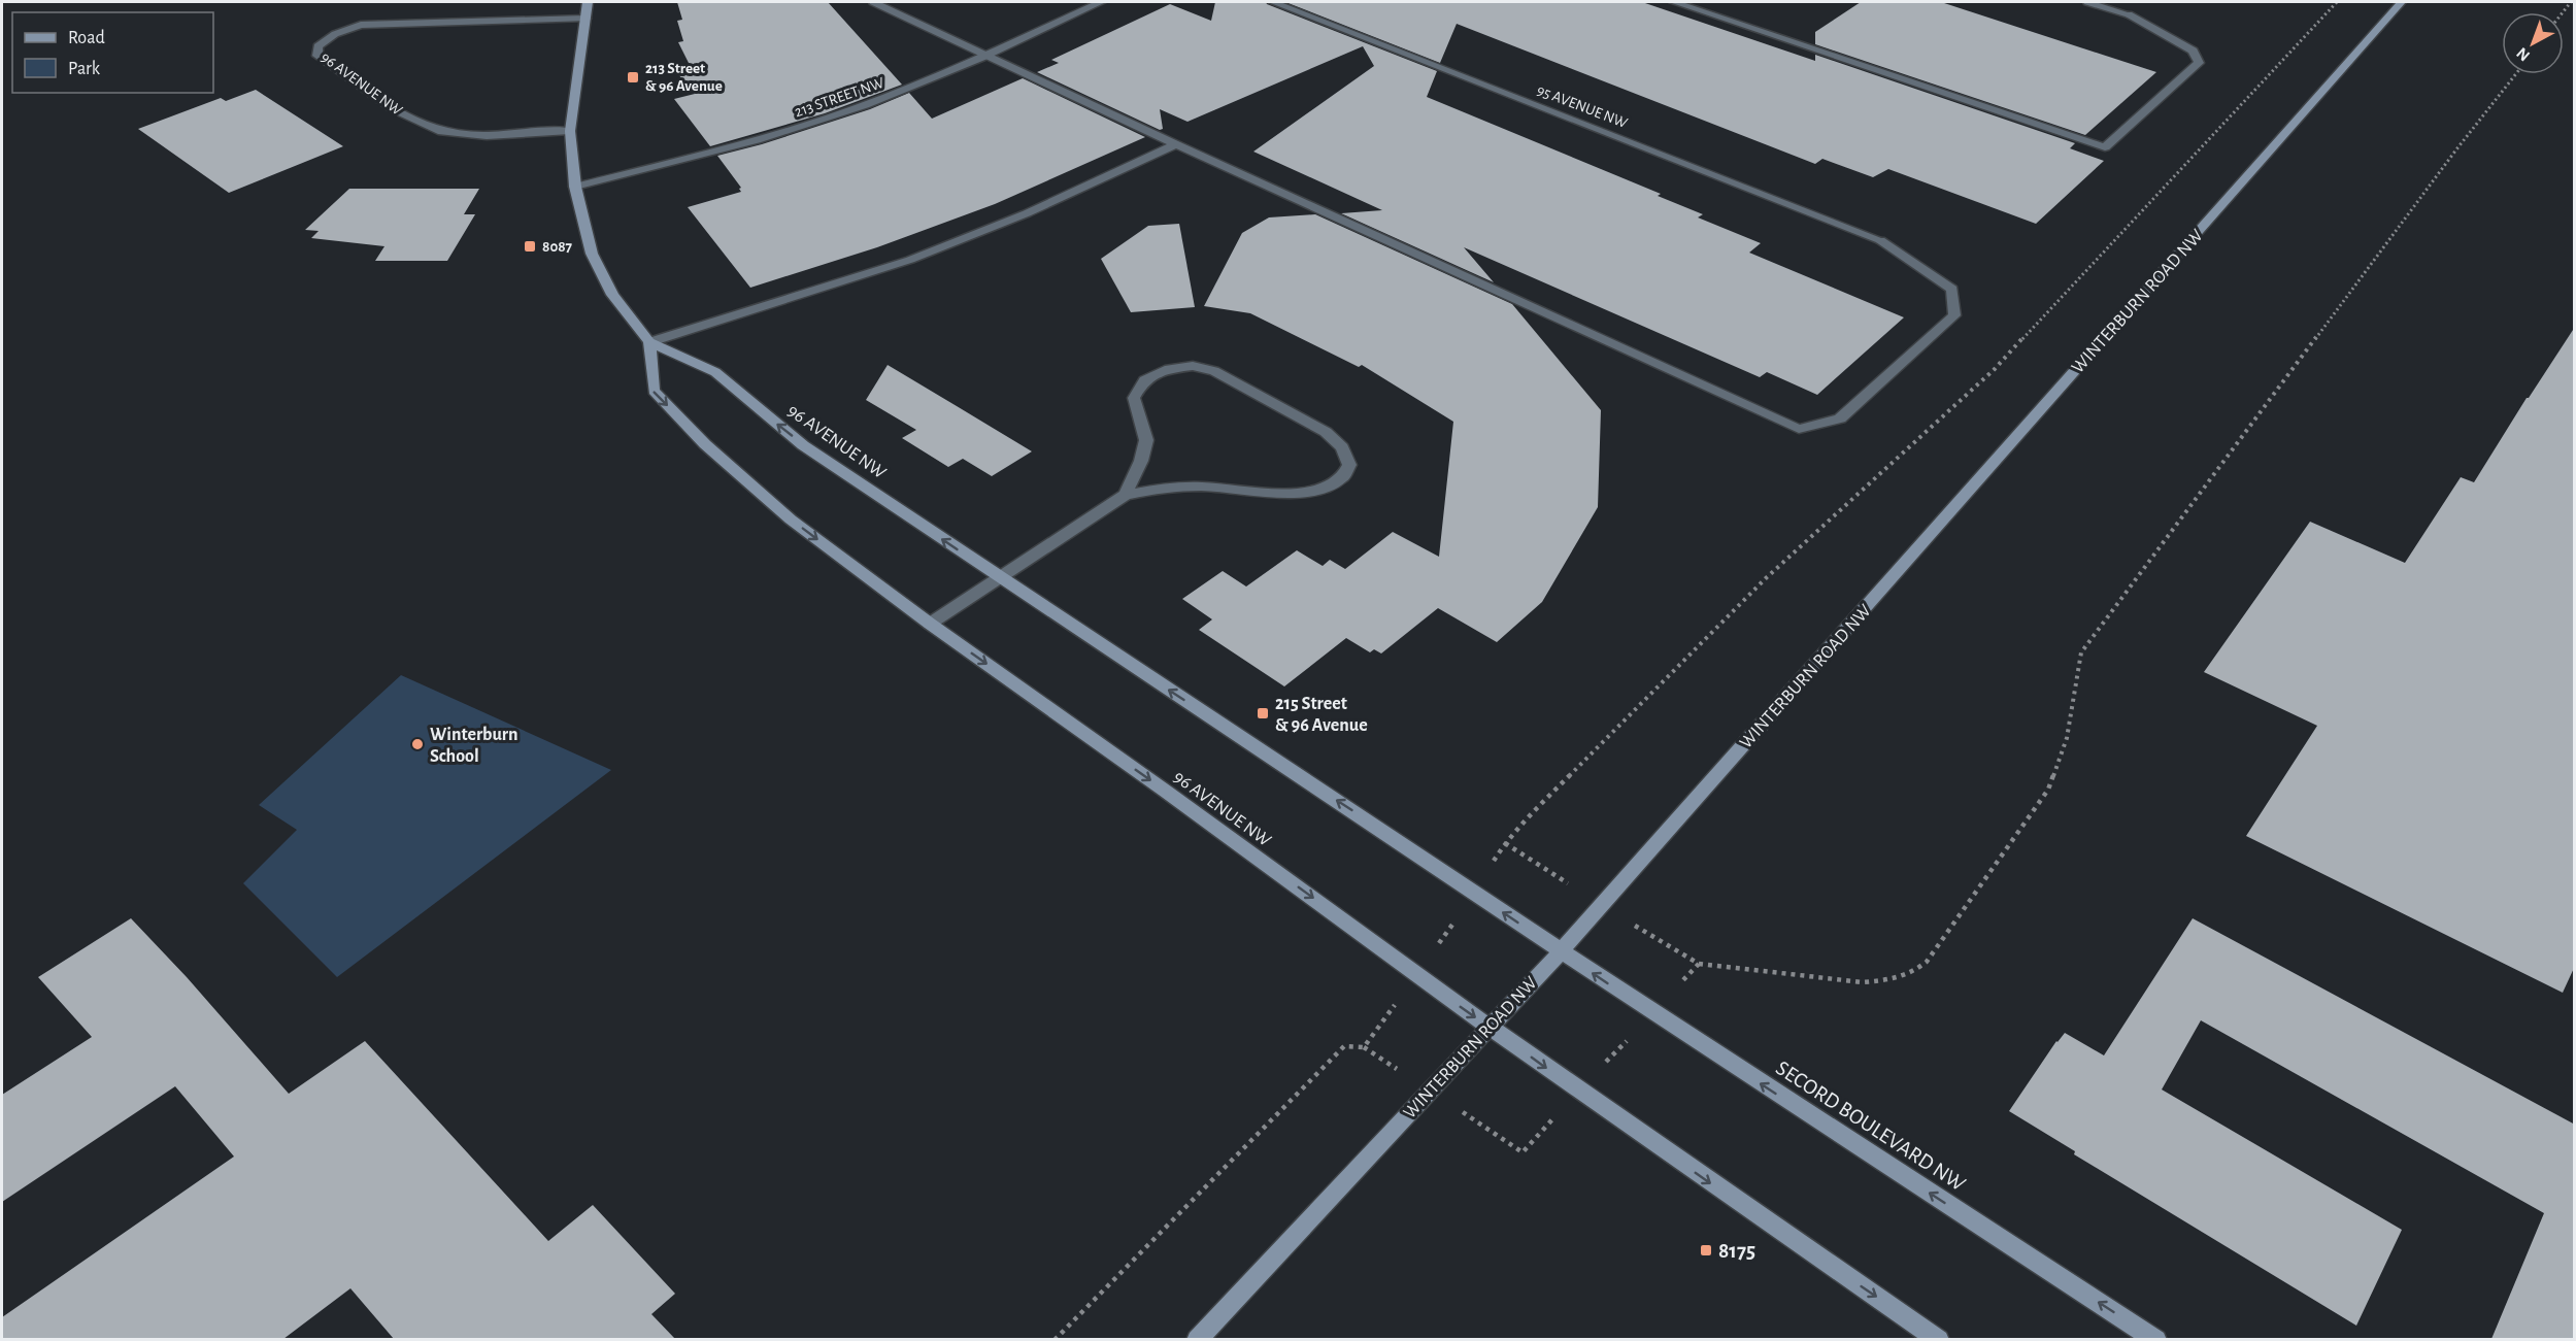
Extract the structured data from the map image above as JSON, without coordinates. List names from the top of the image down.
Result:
{
  "streets": {
    "street": [
      "96 AVENUE NW",
      "213 STREET NW",
      "95 AVENUE NW",
      "WINTERBURN ROAD NW",
      "SECORD BOULEVARD NW"
    ]
  },
  "crossings": [
    ["96 AVENUE NW", "213 STREET NW"],
    ["96 AVENUE NW", "WINTERBURN ROAD NW"],
    ["96 AVENUE NW", "SECORD BOULEVARD NW"],
    ["WINTERBURN ROAD NW", "SECORD BOULEVARD NW"]
  ],
  "places": {
    "transit": [
      "213 Street & 96 Avenue",
      "8087",
      "215 Street & 96 Avenue",
      "8175"
    ],
    "other": ["Winterburn School"]
  },
  "legend": ["Road", "Park"],
  "north": "bottom left"
}
